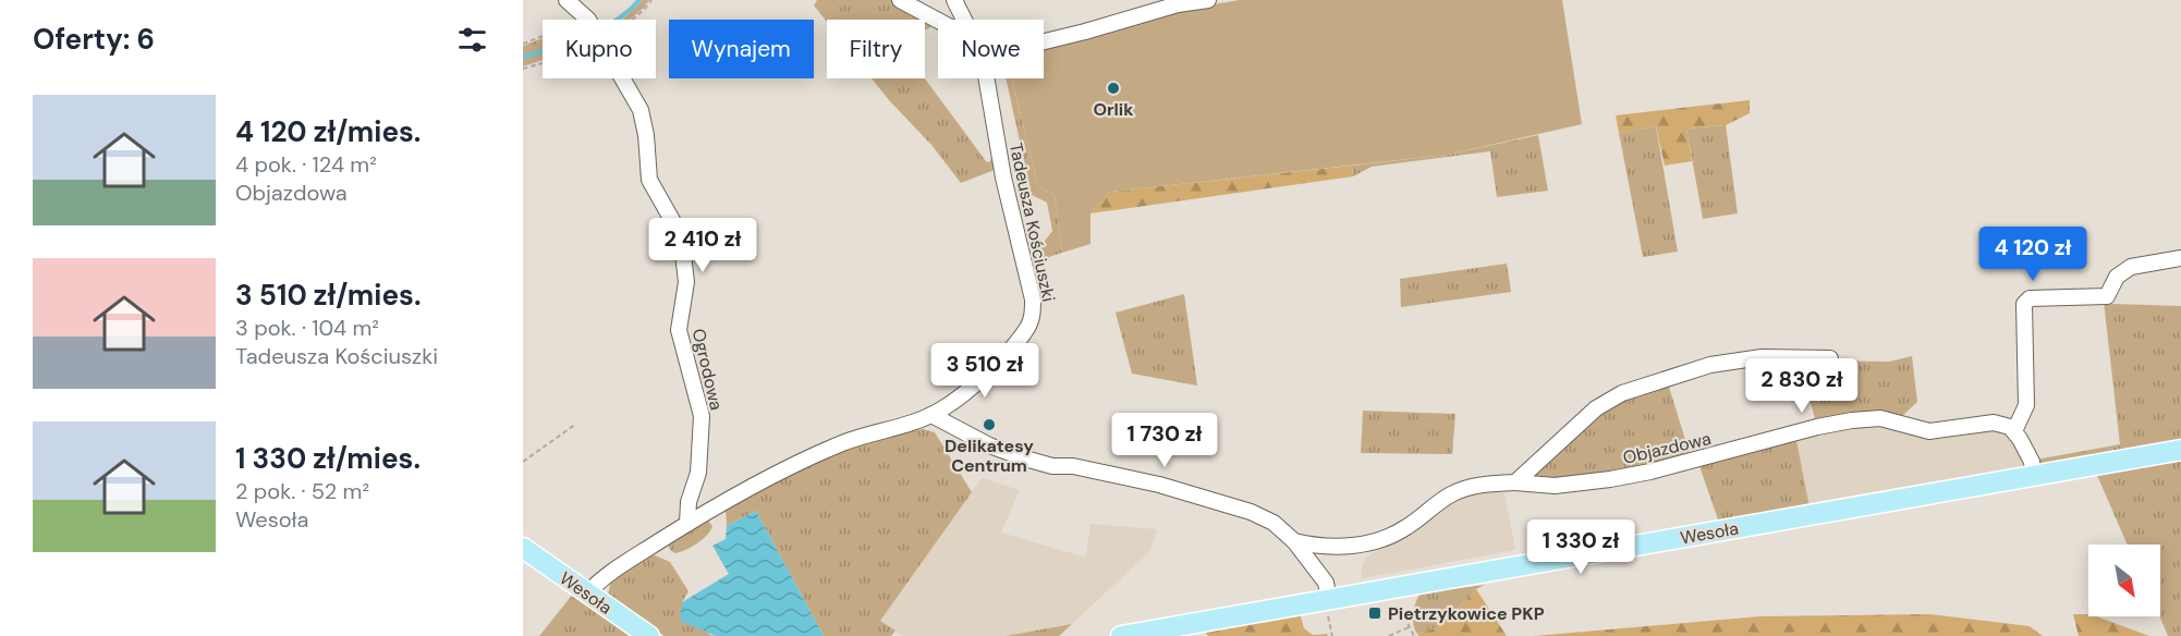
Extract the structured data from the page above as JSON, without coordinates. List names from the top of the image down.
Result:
{
  "streets": {
    "main road": ["Wesoła"],
    "street": ["Tadeusza Kościuszki", "Ogrodowa", "Objazdowa"]
  },
  "crossings": [
    ["Tadeusza Kościuszki", "Ogrodowa"],
    ["Tadeusza Kościuszki", "Wesoła"]
  ],
  "places": {
    "other": ["Orlik", "Delikatesy Centrum"],
    "transit": ["Pietrzykowice PKP"]
  },
  "north": "bottom right",
  "page": {
    "heading": "Oferty: 6",
    "chip": [
      "Kupno",
      "Wynajem",
      "Filtry",
      "Nowe"
    ],
    "list": [
      {
        "name": "4 120 zł/mies.",
        "note": "4 pok. · 124 m² · Objazdowa"
      },
      {
        "name": "3 510 zł/mies.",
        "note": "3 pok. · 104 m² · Tadeusza Kościuszki"
      },
      {
        "name": "1 330 zł/mies.",
        "note": "2 pok. · 52 m² · Wesoła"
      }
    ],
    "price": [
      "2 410 zł",
      "4 120 zł",
      "3 510 zł",
      "2 830 zł",
      "1 730 zł",
      "1 330 zł"
    ]
  }
}
